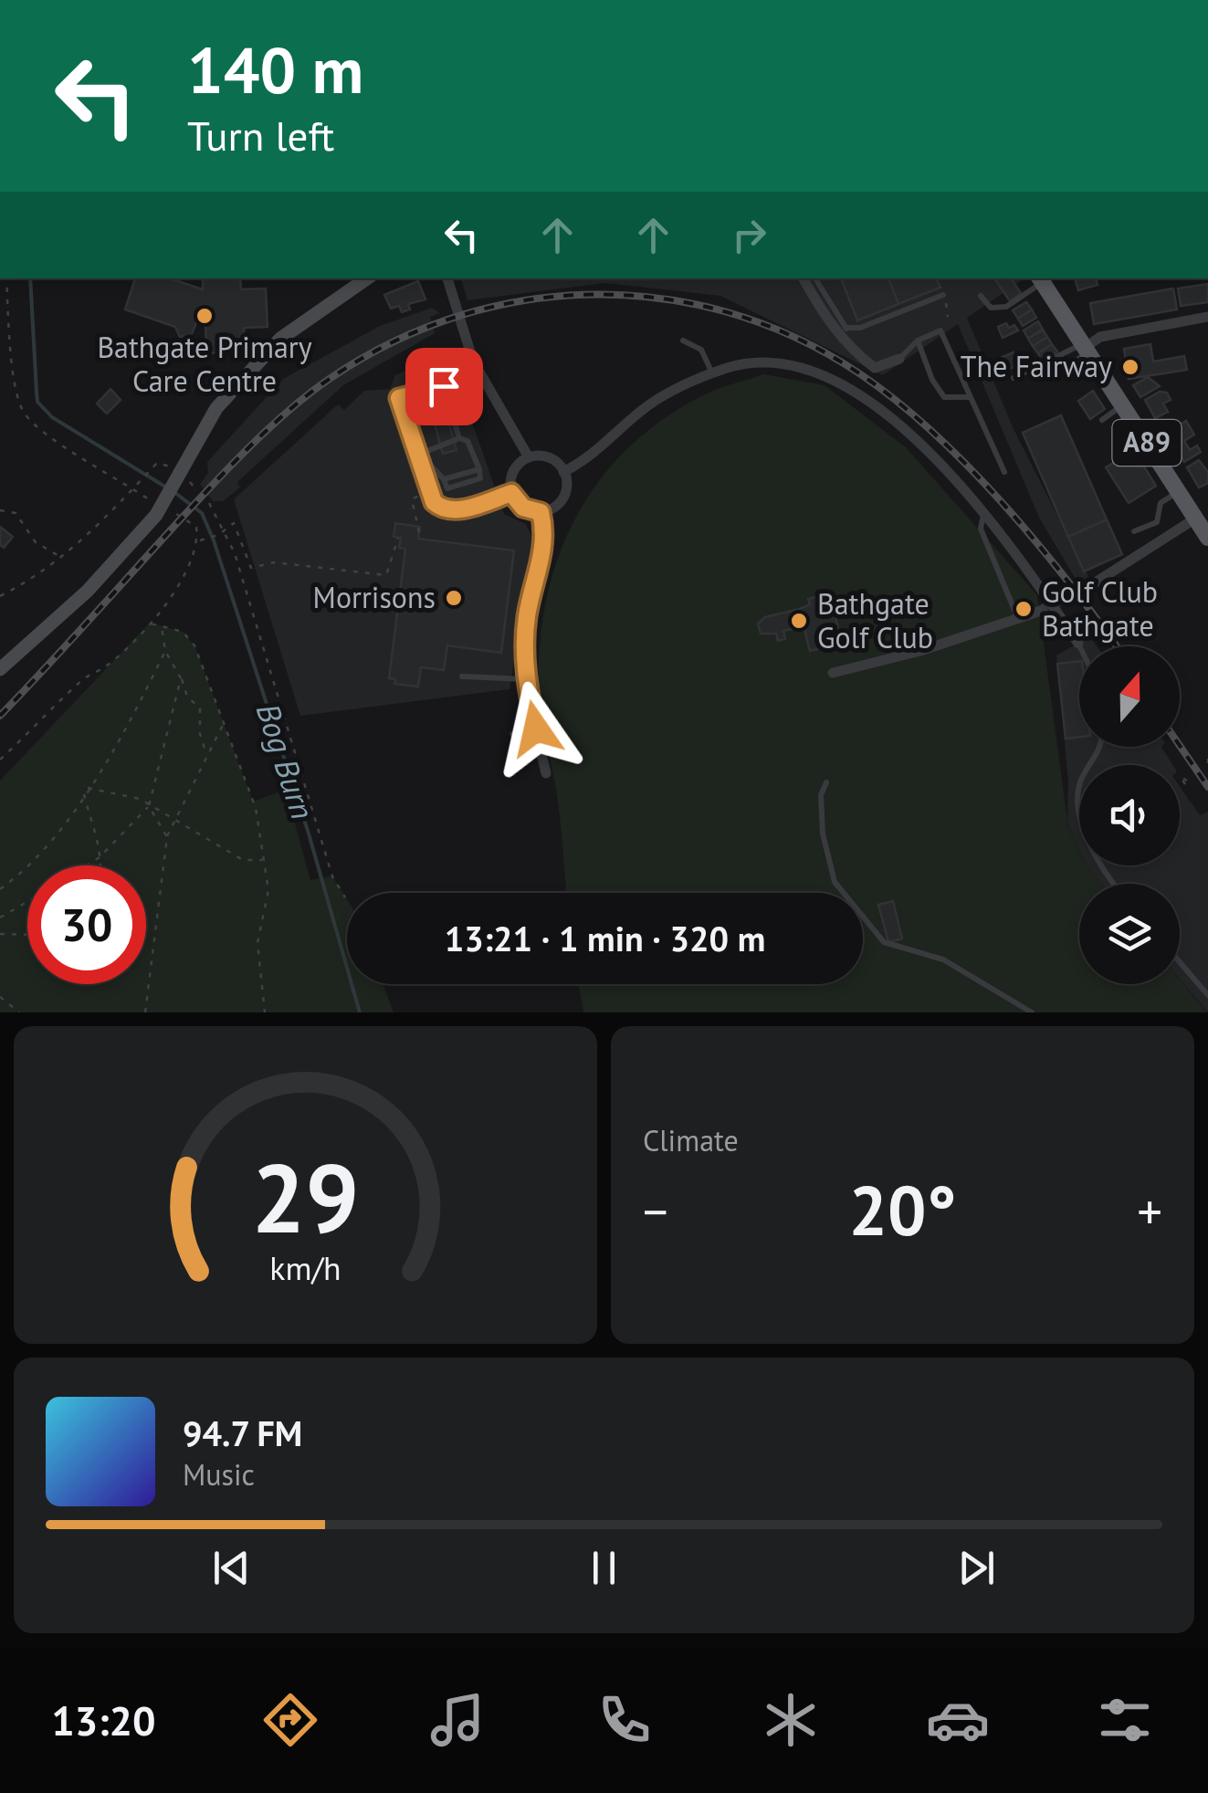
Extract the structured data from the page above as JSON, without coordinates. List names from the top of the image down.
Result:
{
  "streets": {
    "main road": ["A89"]
  },
  "water": ["Bog Burn"],
  "places": [
    "Bathgate Primary Care Centre",
    "The Fairway",
    "Morrisons",
    "Golf Club Bathgate",
    "Bathgate Golf Club"
  ],
  "north": "top",
  "page": {
    "turn": ["140 m", "Turn left"],
    "limit": "30",
    "trip": "13:21 · 1 min · 320 m",
    "tile": "Climate",
    "heat": ["−", "20°", "+"],
    "song": ["94.7 FM", "Music"],
    "tabs": "13:20",
    "gauge": ["29", "km/h"]
  }
}
